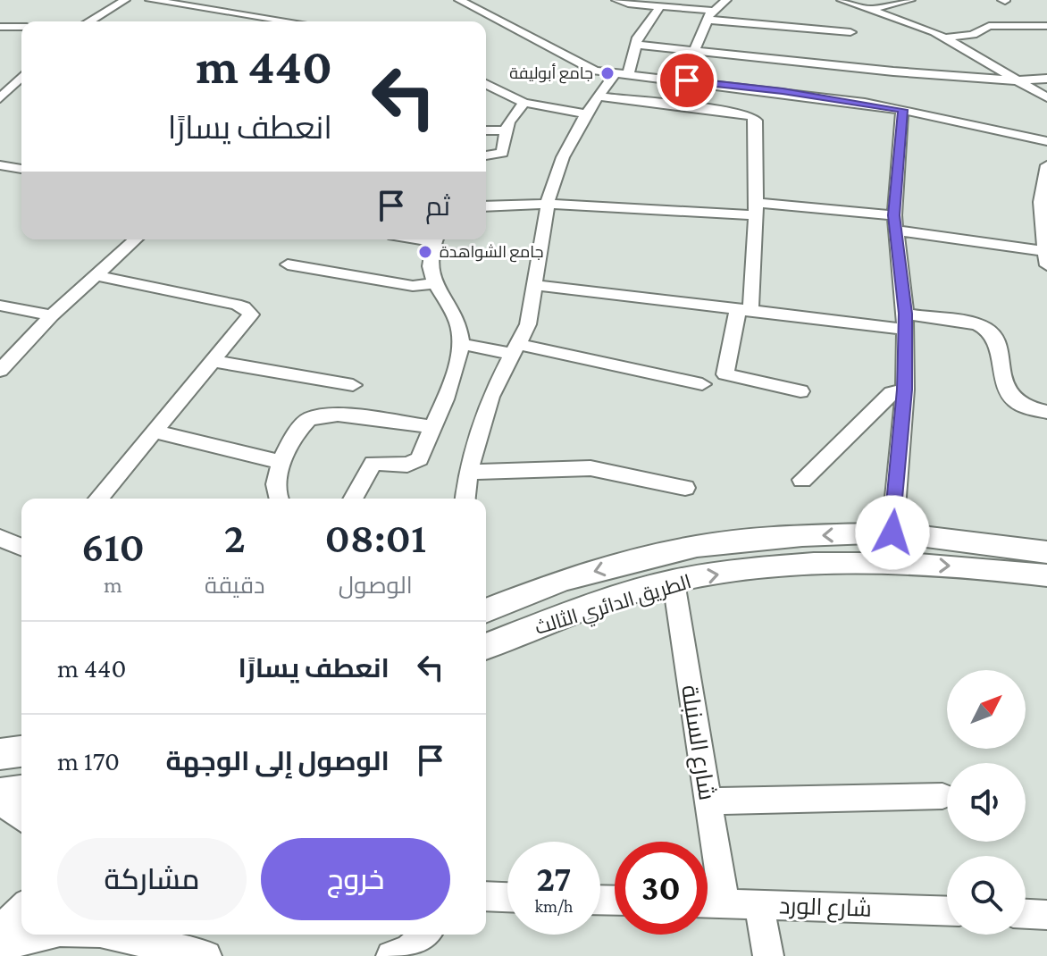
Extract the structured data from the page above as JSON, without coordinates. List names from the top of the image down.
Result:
{
  "streets": {
    "main road": ["الطريق الدائري الثالث"],
    "street": ["شارع السنبلة", "شارع الورد"]
  },
  "crossings": [
    ["الطريق الدائري الثالث", "شارع السنبلة"],
    ["شارع السنبلة", "شارع الورد"]
  ],
  "places": ["جامع أبوليفة", "جامع الشواهدة"],
  "north": "top right",
  "page": {
    "turn": ["440 m", "انعطف يسارًا"],
    "then": "ثم",
    "eta": [
      "08:01",
      "الوصول",
      "2",
      "دقيقة",
      "610",
      "m"
    ],
    "list": [
      {
        "name": "انعطف يسارًا",
        "value": "440 m"
      },
      {
        "name": "الوصول إلى الوجهة",
        "value": "170 m"
      }
    ],
    "buttons": ["خروج", "مشاركة"],
    "speed": "27 km/h",
    "limit": "30"
  }
}
